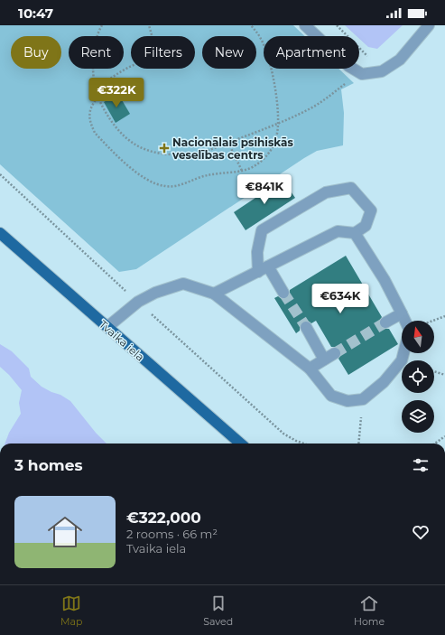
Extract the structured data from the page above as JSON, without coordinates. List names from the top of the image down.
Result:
{
  "streets": {
    "main road": ["Tvaika iela"]
  },
  "places": {
    "health": ["Nacionālais psihiskās veselības centrs"]
  },
  "north": "top",
  "page": {
    "status": "10:47",
    "chip": [
      "Buy",
      "Rent",
      "Filters",
      "New",
      "Apartment"
    ],
    "price": ["€322K", "€841K", "€634K"],
    "heading": "3 homes",
    "list": [
      {
        "name": "€322,000",
        "note": "2 rooms · 66 m² · Tvaika iela"
      }
    ],
    "tabs": ["Map", "Saved", "Home"]
  }
}
